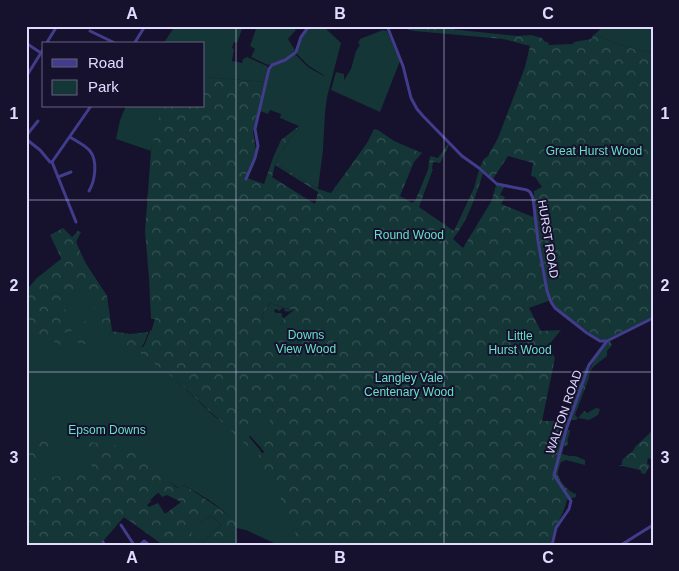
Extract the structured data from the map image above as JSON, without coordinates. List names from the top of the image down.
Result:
{
  "streets": {
    "street": ["HURST ROAD", "WALTON ROAD"]
  },
  "parks": [
    "Great Hurst Wood",
    "Round Wood",
    "Downs View Wood",
    "Little Hurst Wood",
    "Langley Vale Centenary Wood",
    "Epsom Downs"
  ],
  "legend": ["Road", "Park"],
  "grid": {
    "columns": ["A", "B", "C"],
    "rows": ["1", "2", "3"]
  }
}
